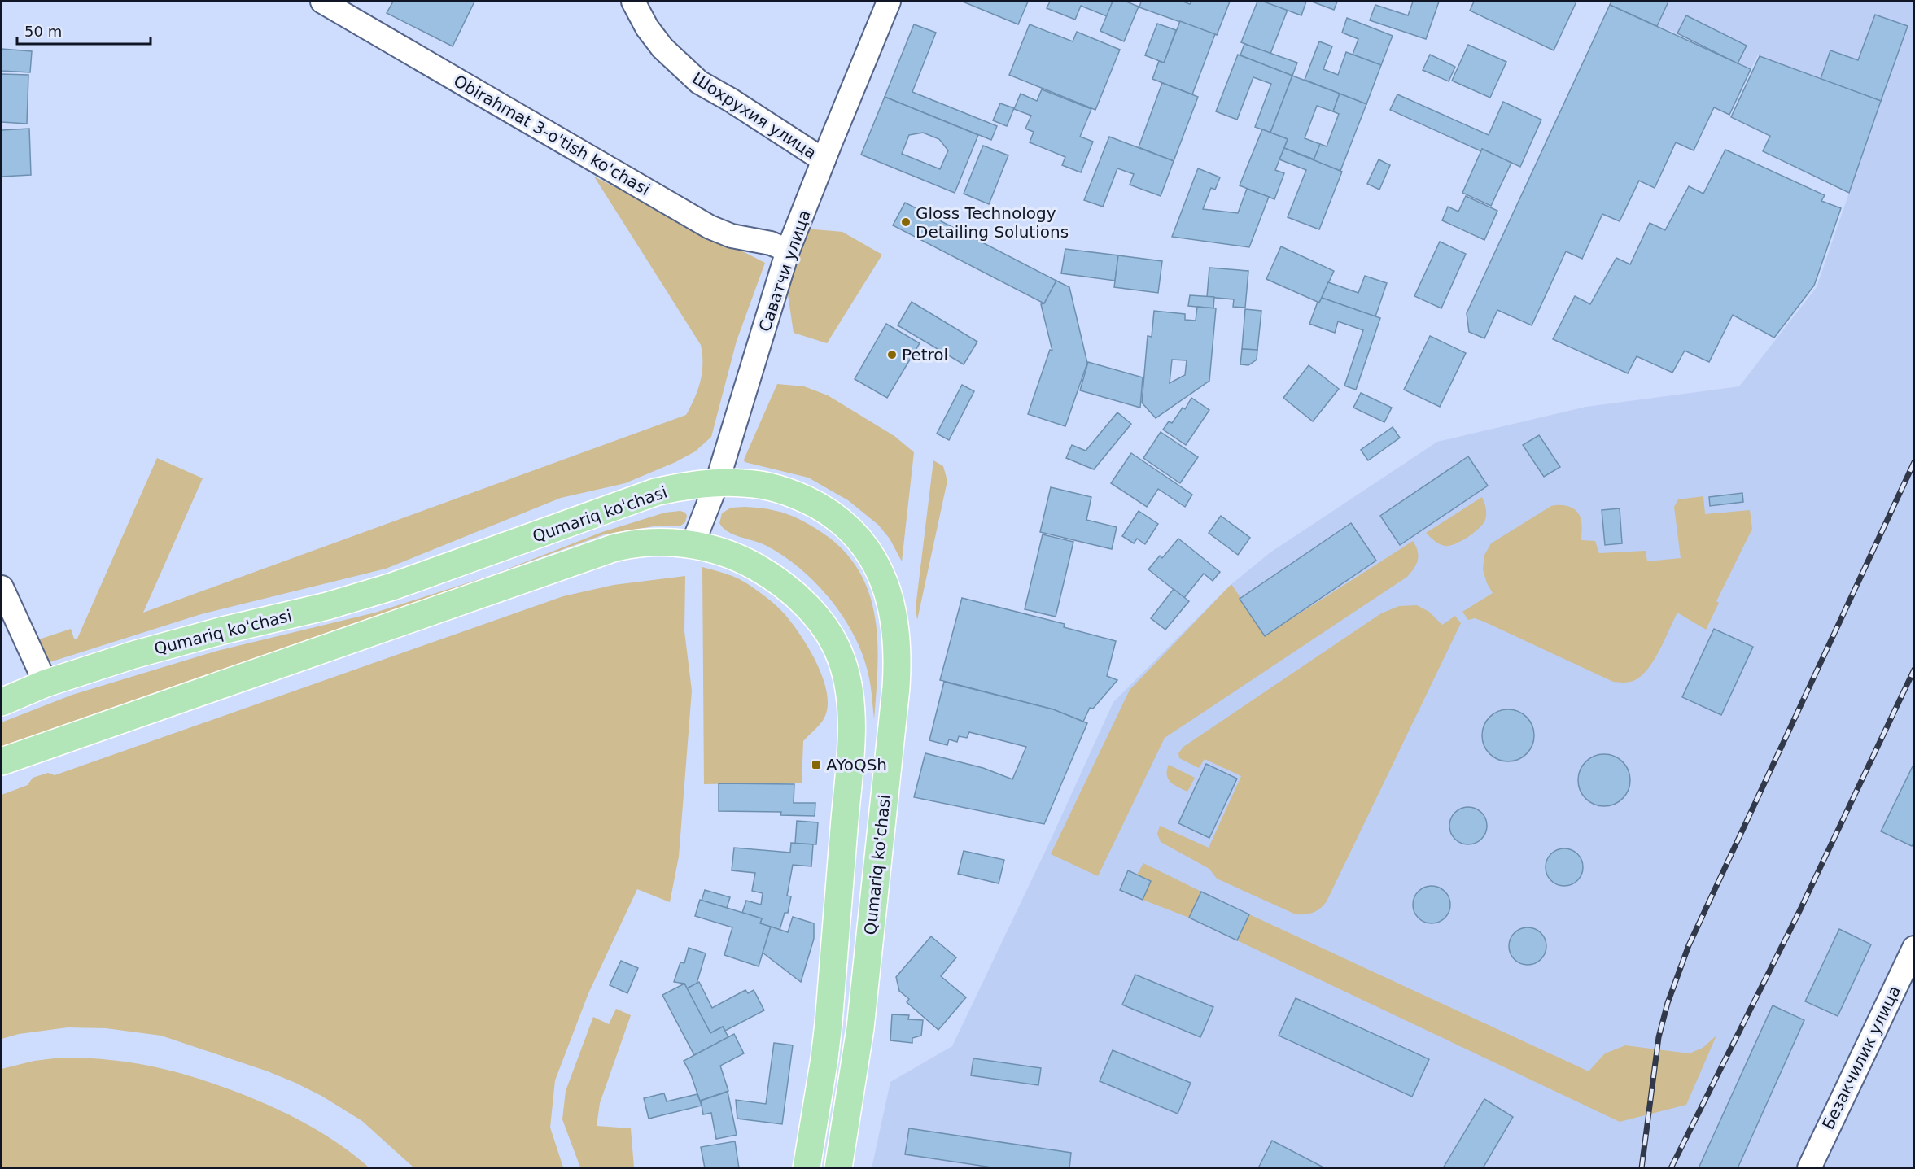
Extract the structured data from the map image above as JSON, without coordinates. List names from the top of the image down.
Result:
{
  "streets": {
    "main road": ["Qumariq ko'chasi"],
    "street": [
      "Шохрухия улица",
      "Obirahmat 3-o'tish ko'chasi",
      "Саватчи улица",
      "Безакчилик улица"
    ]
  },
  "crossings": [
    ["Шохрухия улица", "Саватчи улица"],
    ["Obirahmat 3-o'tish ko'chasi", "Саватчи улица"],
    ["Саватчи улица", "Qumariq ko'chasi"]
  ],
  "places": {
    "other": ["Gloss Technology Detailing Solutions", "Petrol"],
    "transit": ["AYoQSh"]
  },
  "scale_bar": "50 m"
}
